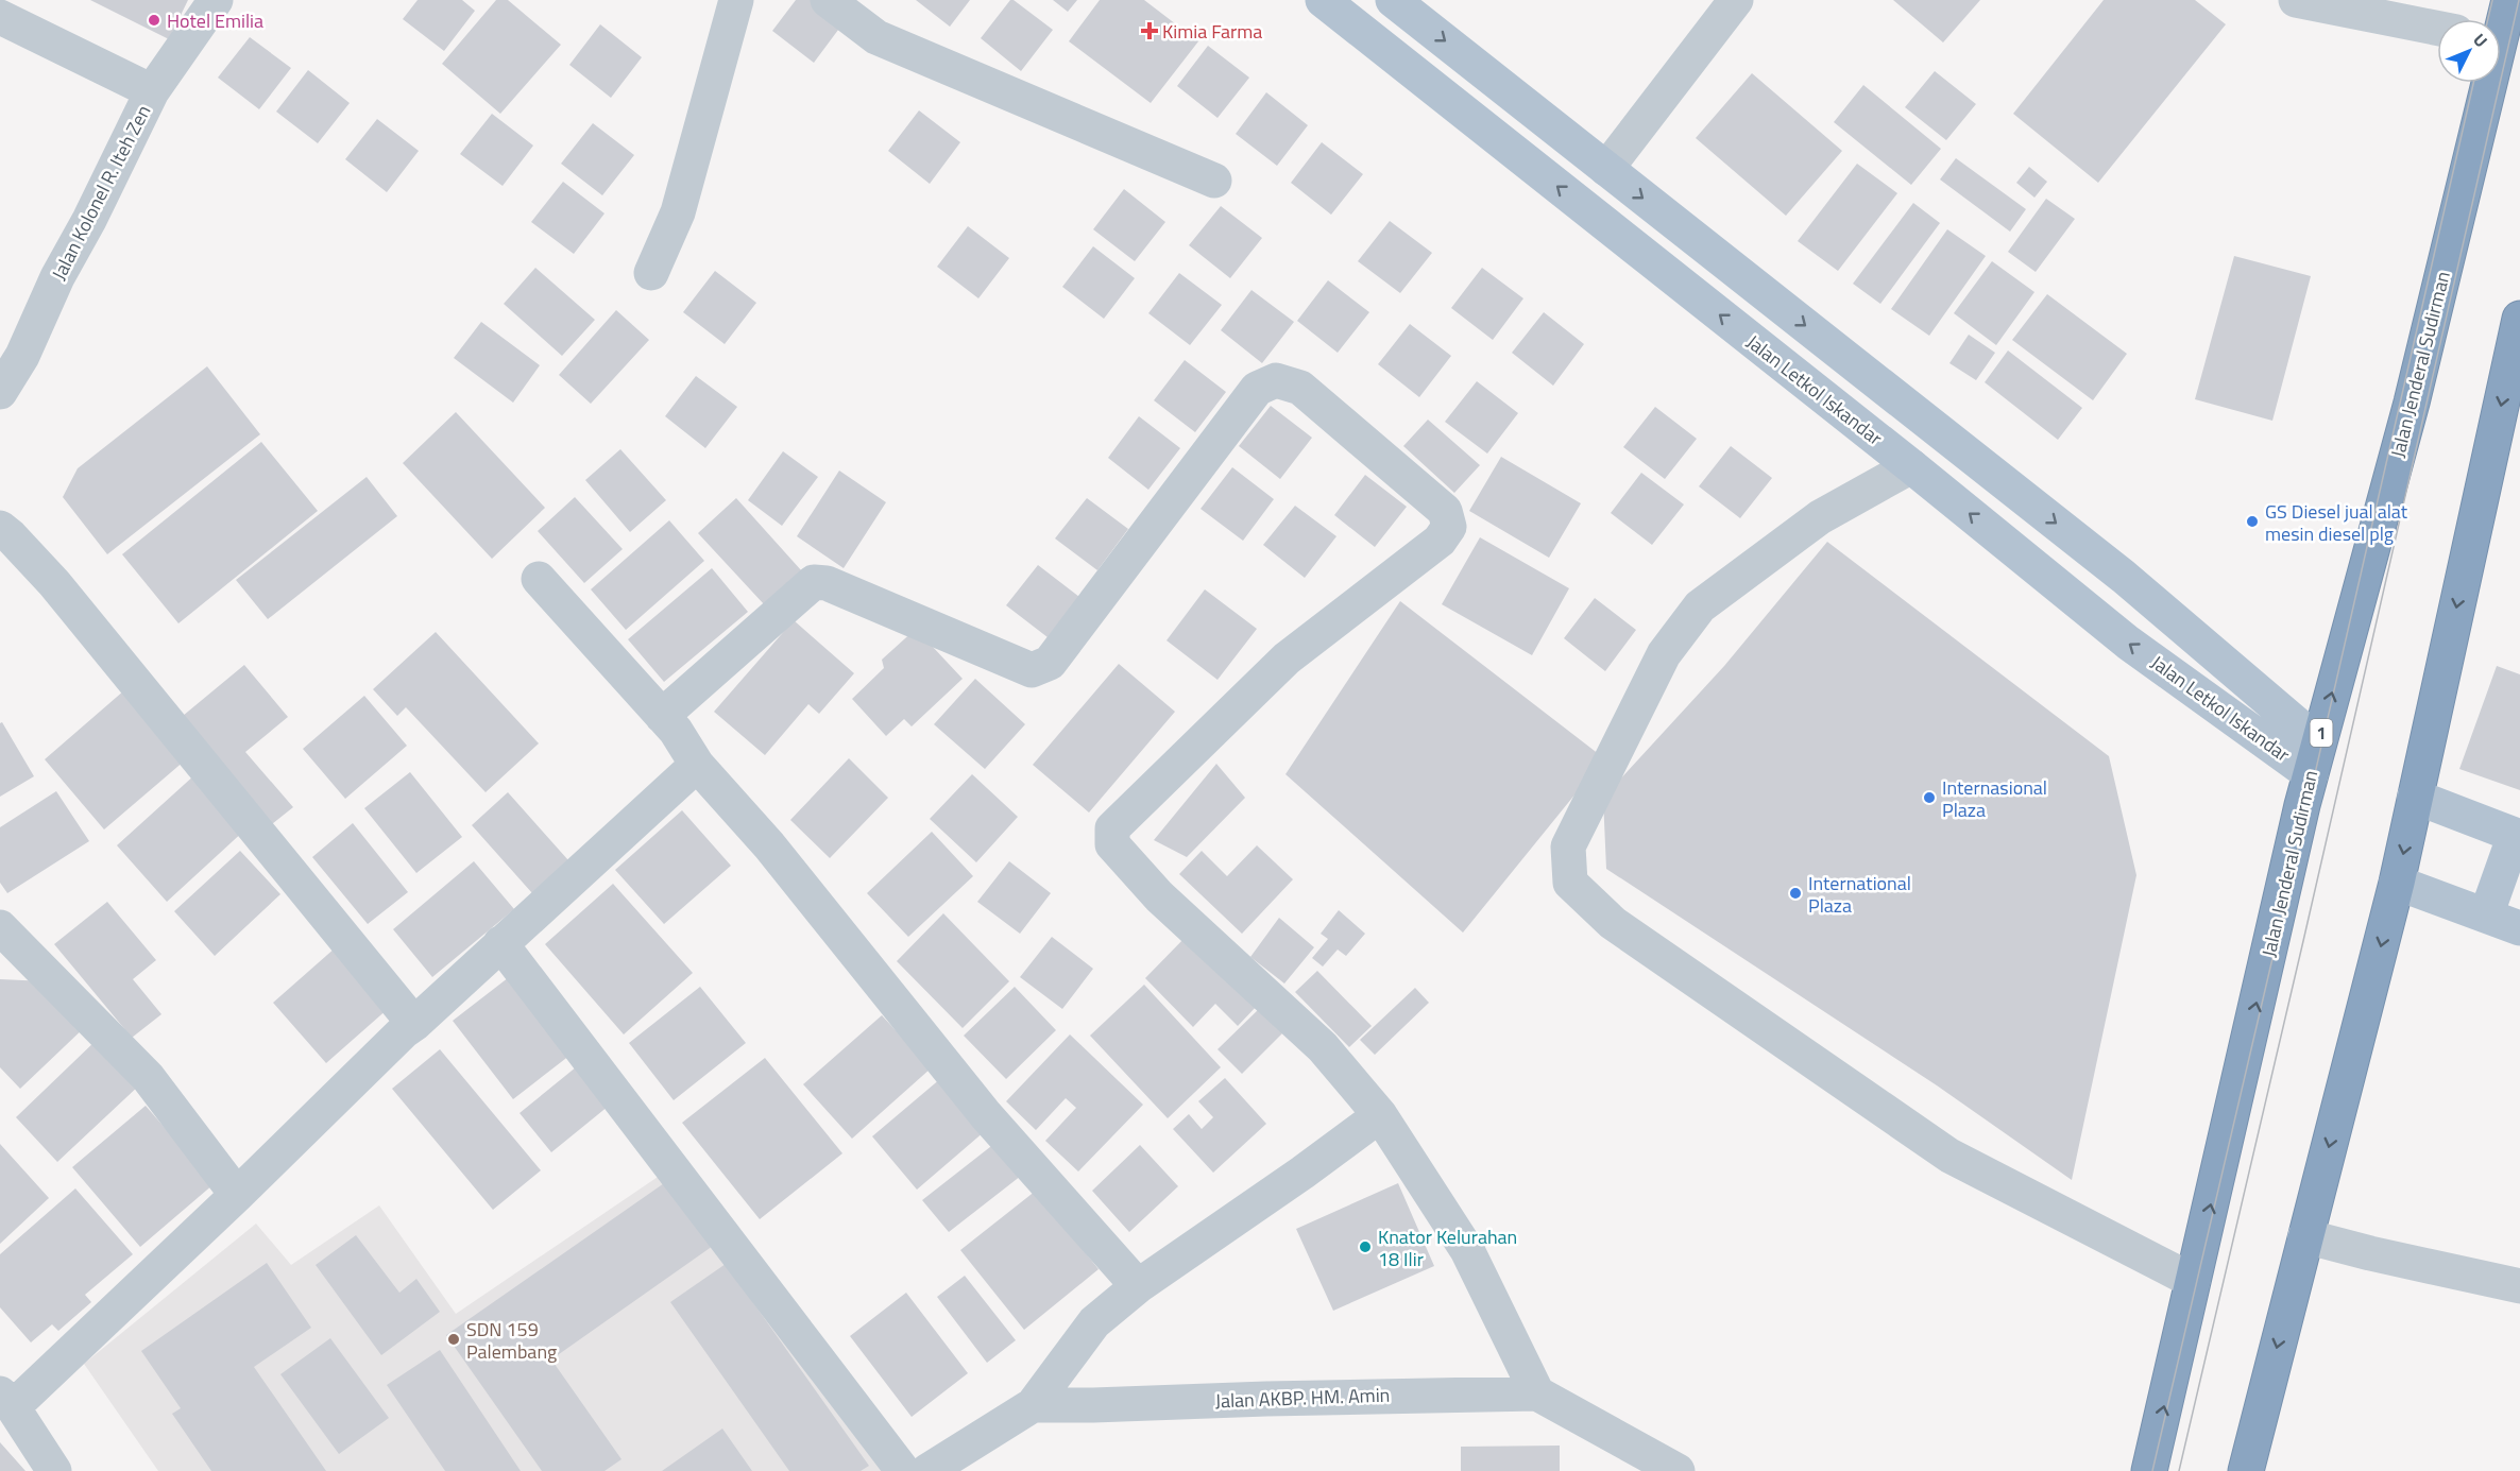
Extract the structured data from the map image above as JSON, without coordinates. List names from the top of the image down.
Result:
{
  "streets": {
    "highway": ["Jalan Jenderal Sudirman", "1"],
    "main road": ["Jalan Letkol Iskandar"],
    "street": ["Jalan Kolonel R. Iteh Zen", "Jalan AKBP. HM. Amin"]
  },
  "crossings": [
    ["Jalan Jenderal Sudirman", "Jalan Letkol Iskandar"]
  ],
  "places": {
    "other": [
      "Hotel Emilia",
      "GS Diesel jual alat mesin diesel plg",
      "Internasional Plaza",
      "International Plaza",
      "Knator Kelurahan 18 Ilir",
      "SDN 159 Palembang"
    ],
    "health": ["Kimia Farma"]
  },
  "north": "top right"
}
